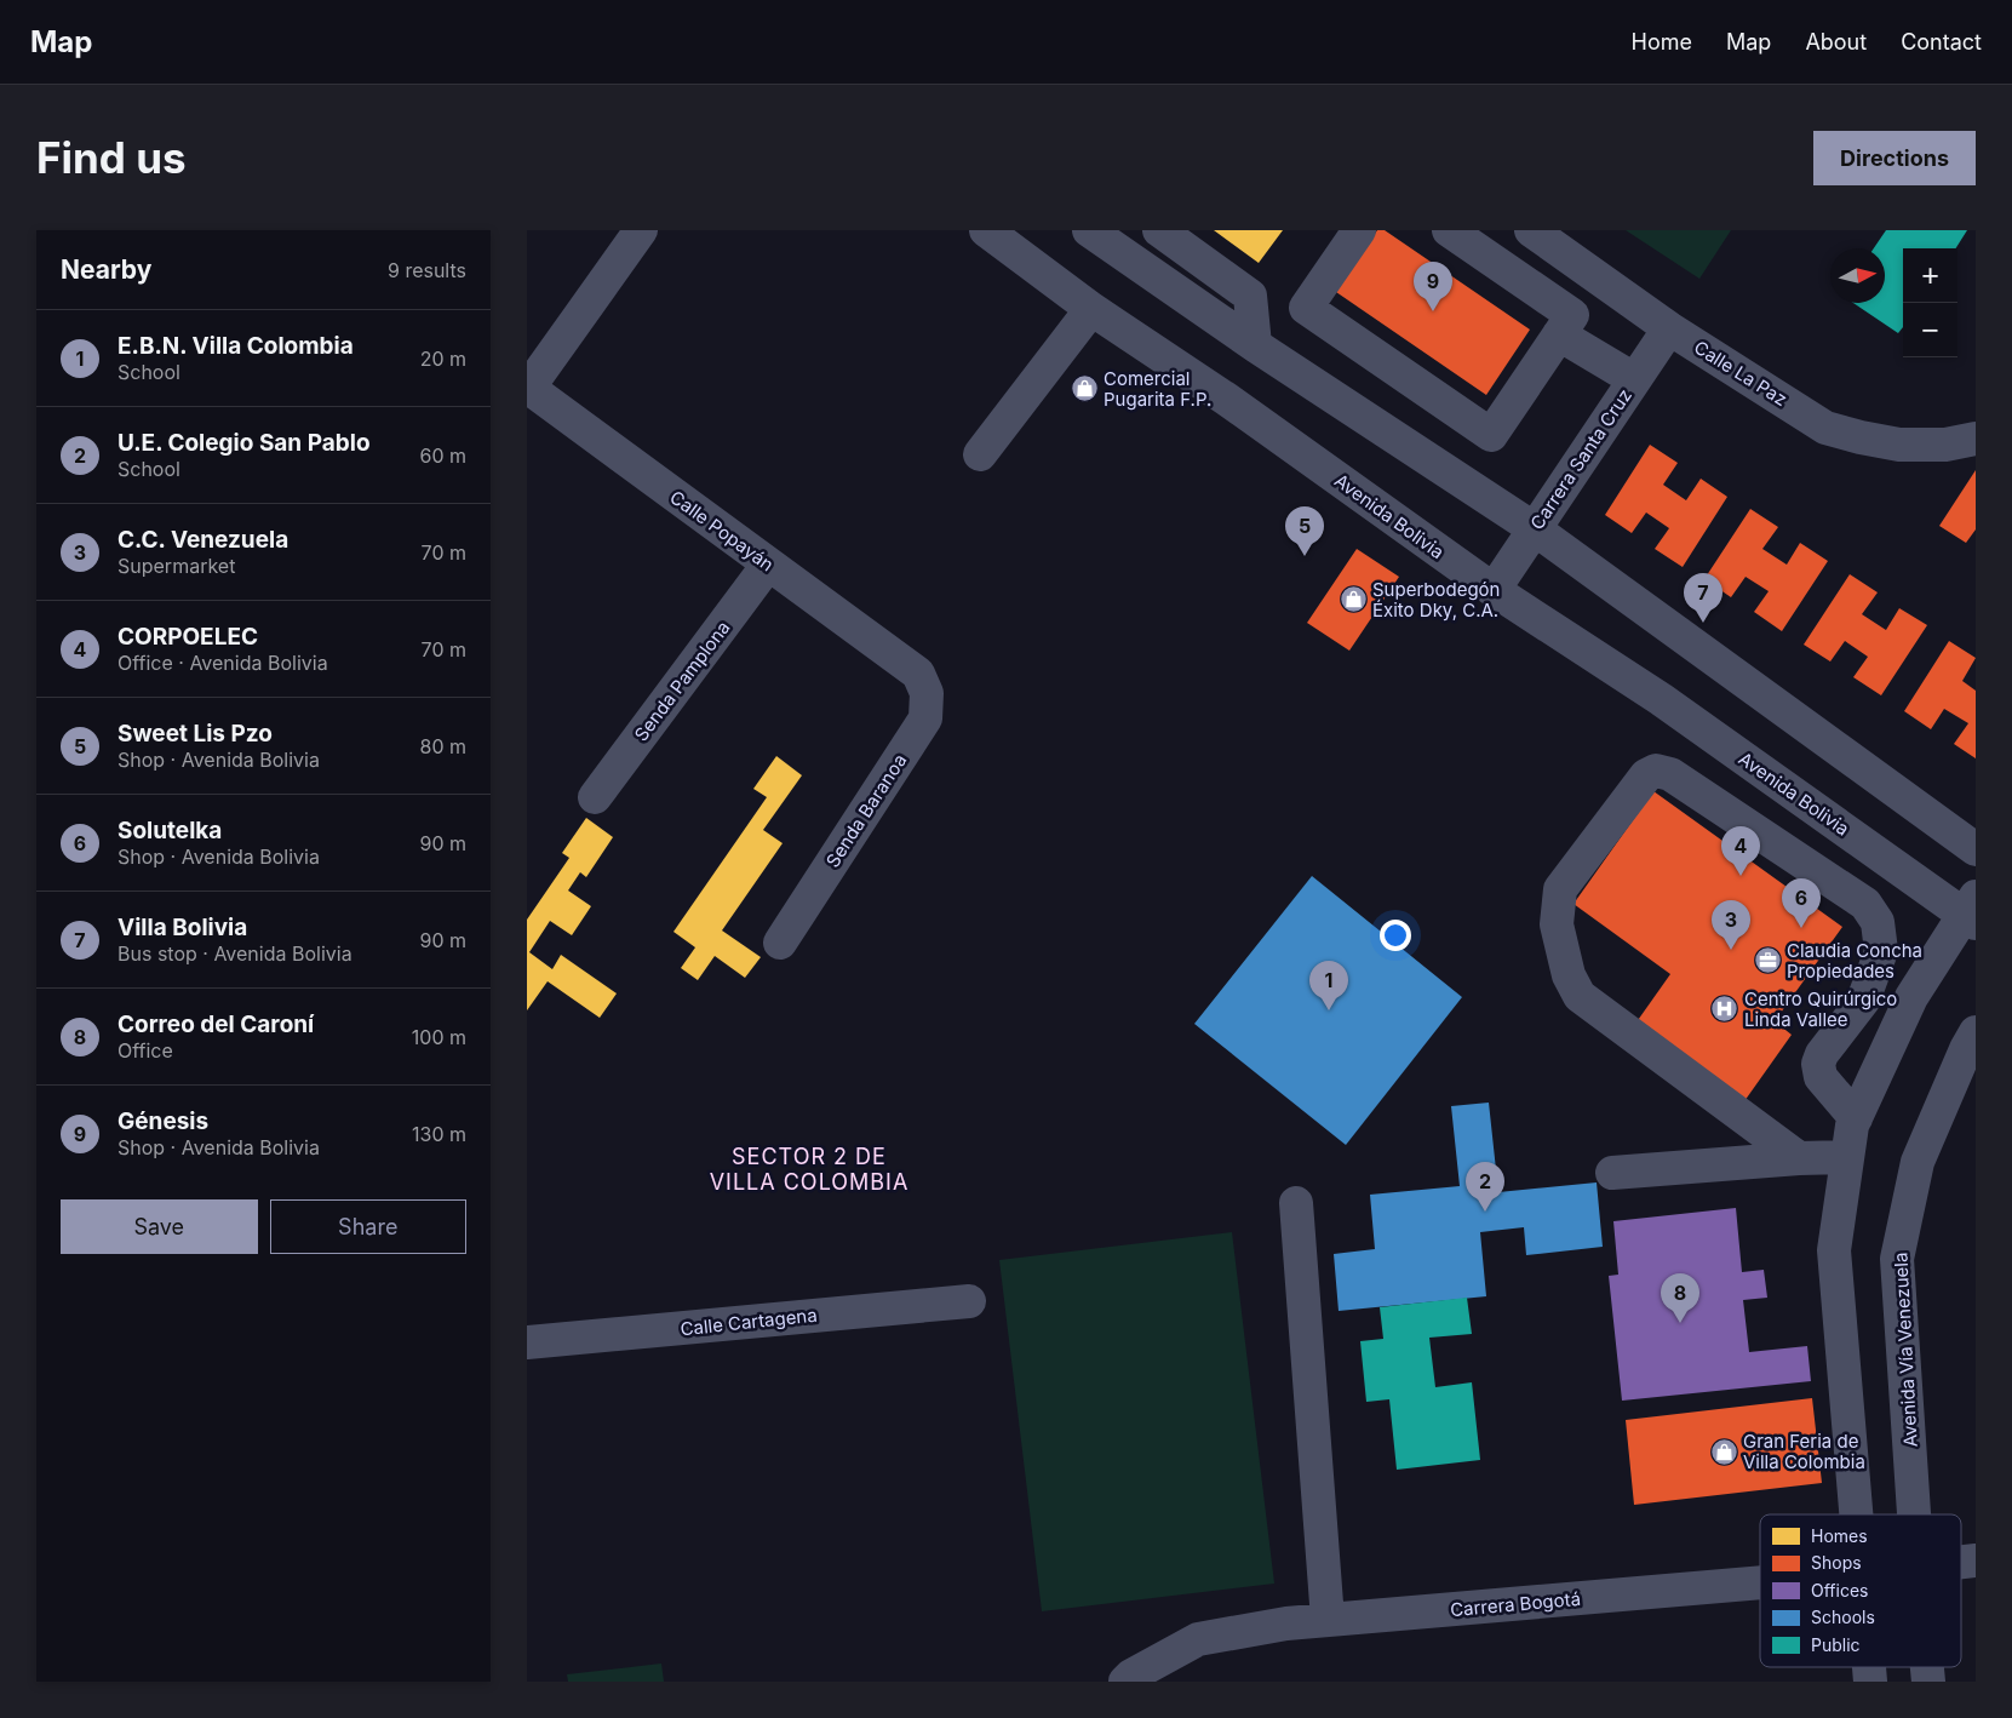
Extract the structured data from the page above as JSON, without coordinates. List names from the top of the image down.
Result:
{
  "streets": {
    "street": [
      "Calle La Paz",
      "Carrera Santa Cruz",
      "Avenida Bolivia",
      "Calle Popayán",
      "Senda Pamplona",
      "Senda Baranoa",
      "Calle Cartagena",
      "Avenida Vía Venezuela",
      "Carrera Bogotá"
    ]
  },
  "crossings": [
    ["Calle La Paz", "Carrera Santa Cruz"],
    ["Carrera Santa Cruz", "Avenida Bolivia"],
    ["Calle Popayán", "Senda Pamplona"],
    ["Calle Popayán", "Senda Baranoa"]
  ],
  "districts": ["SECTOR 2 DE VILLA COLOMBIA"],
  "places": {
    "shop": ["Comercial Pugarita F.P.", "Superbodegón Éxito Dky, C.A.", "Gran Feria de Villa Colombia"],
    "office": ["Claudia Concha Propiedades"],
    "hospital": ["Centro Quirúrgico Linda Vallee"]
  },
  "legend": [
    "Homes",
    "Shops",
    "Offices",
    "Schools",
    "Public"
  ],
  "north": "right",
  "page": {
    "header": "Map",
    "nav": [
      "Home",
      "Map",
      "About",
      "Contact"
    ],
    "buttons": [
      "Directions",
      ["Save", "Share"]
    ],
    "title": "Find us",
    "heading": ["Nearby", "9 results"],
    "map_buttons": ["+", "−"],
    "pins": [
      "9",
      "5",
      "7",
      "4",
      "6",
      "3",
      "1",
      "2",
      "8"
    ],
    "list": [
      {
        "mark": "1",
        "name": "E.B.N. Villa Colombia",
        "note": "School",
        "value": "20 m"
      },
      {
        "mark": "2",
        "name": "U.E. Colegio San Pablo",
        "note": "School",
        "value": "60 m"
      },
      {
        "mark": "3",
        "name": "C.C. Venezuela",
        "note": "Supermarket",
        "value": "70 m"
      },
      {
        "mark": "4",
        "name": "CORPOELEC",
        "note": "Office · Avenida Bolivia",
        "value": "70 m"
      },
      {
        "mark": "5",
        "name": "Sweet Lis Pzo",
        "note": "Shop · Avenida Bolivia",
        "value": "80 m"
      },
      {
        "mark": "6",
        "name": "Solutelka",
        "note": "Shop · Avenida Bolivia",
        "value": "90 m"
      },
      {
        "mark": "7",
        "name": "Villa Bolivia",
        "note": "Bus stop · Avenida Bolivia",
        "value": "90 m"
      },
      {
        "mark": "8",
        "name": "Correo del Caroní",
        "note": "Office",
        "value": "100 m"
      },
      {
        "mark": "9",
        "name": "Génesis",
        "note": "Shop · Avenida Bolivia",
        "value": "130 m"
      }
    ]
  }
}
